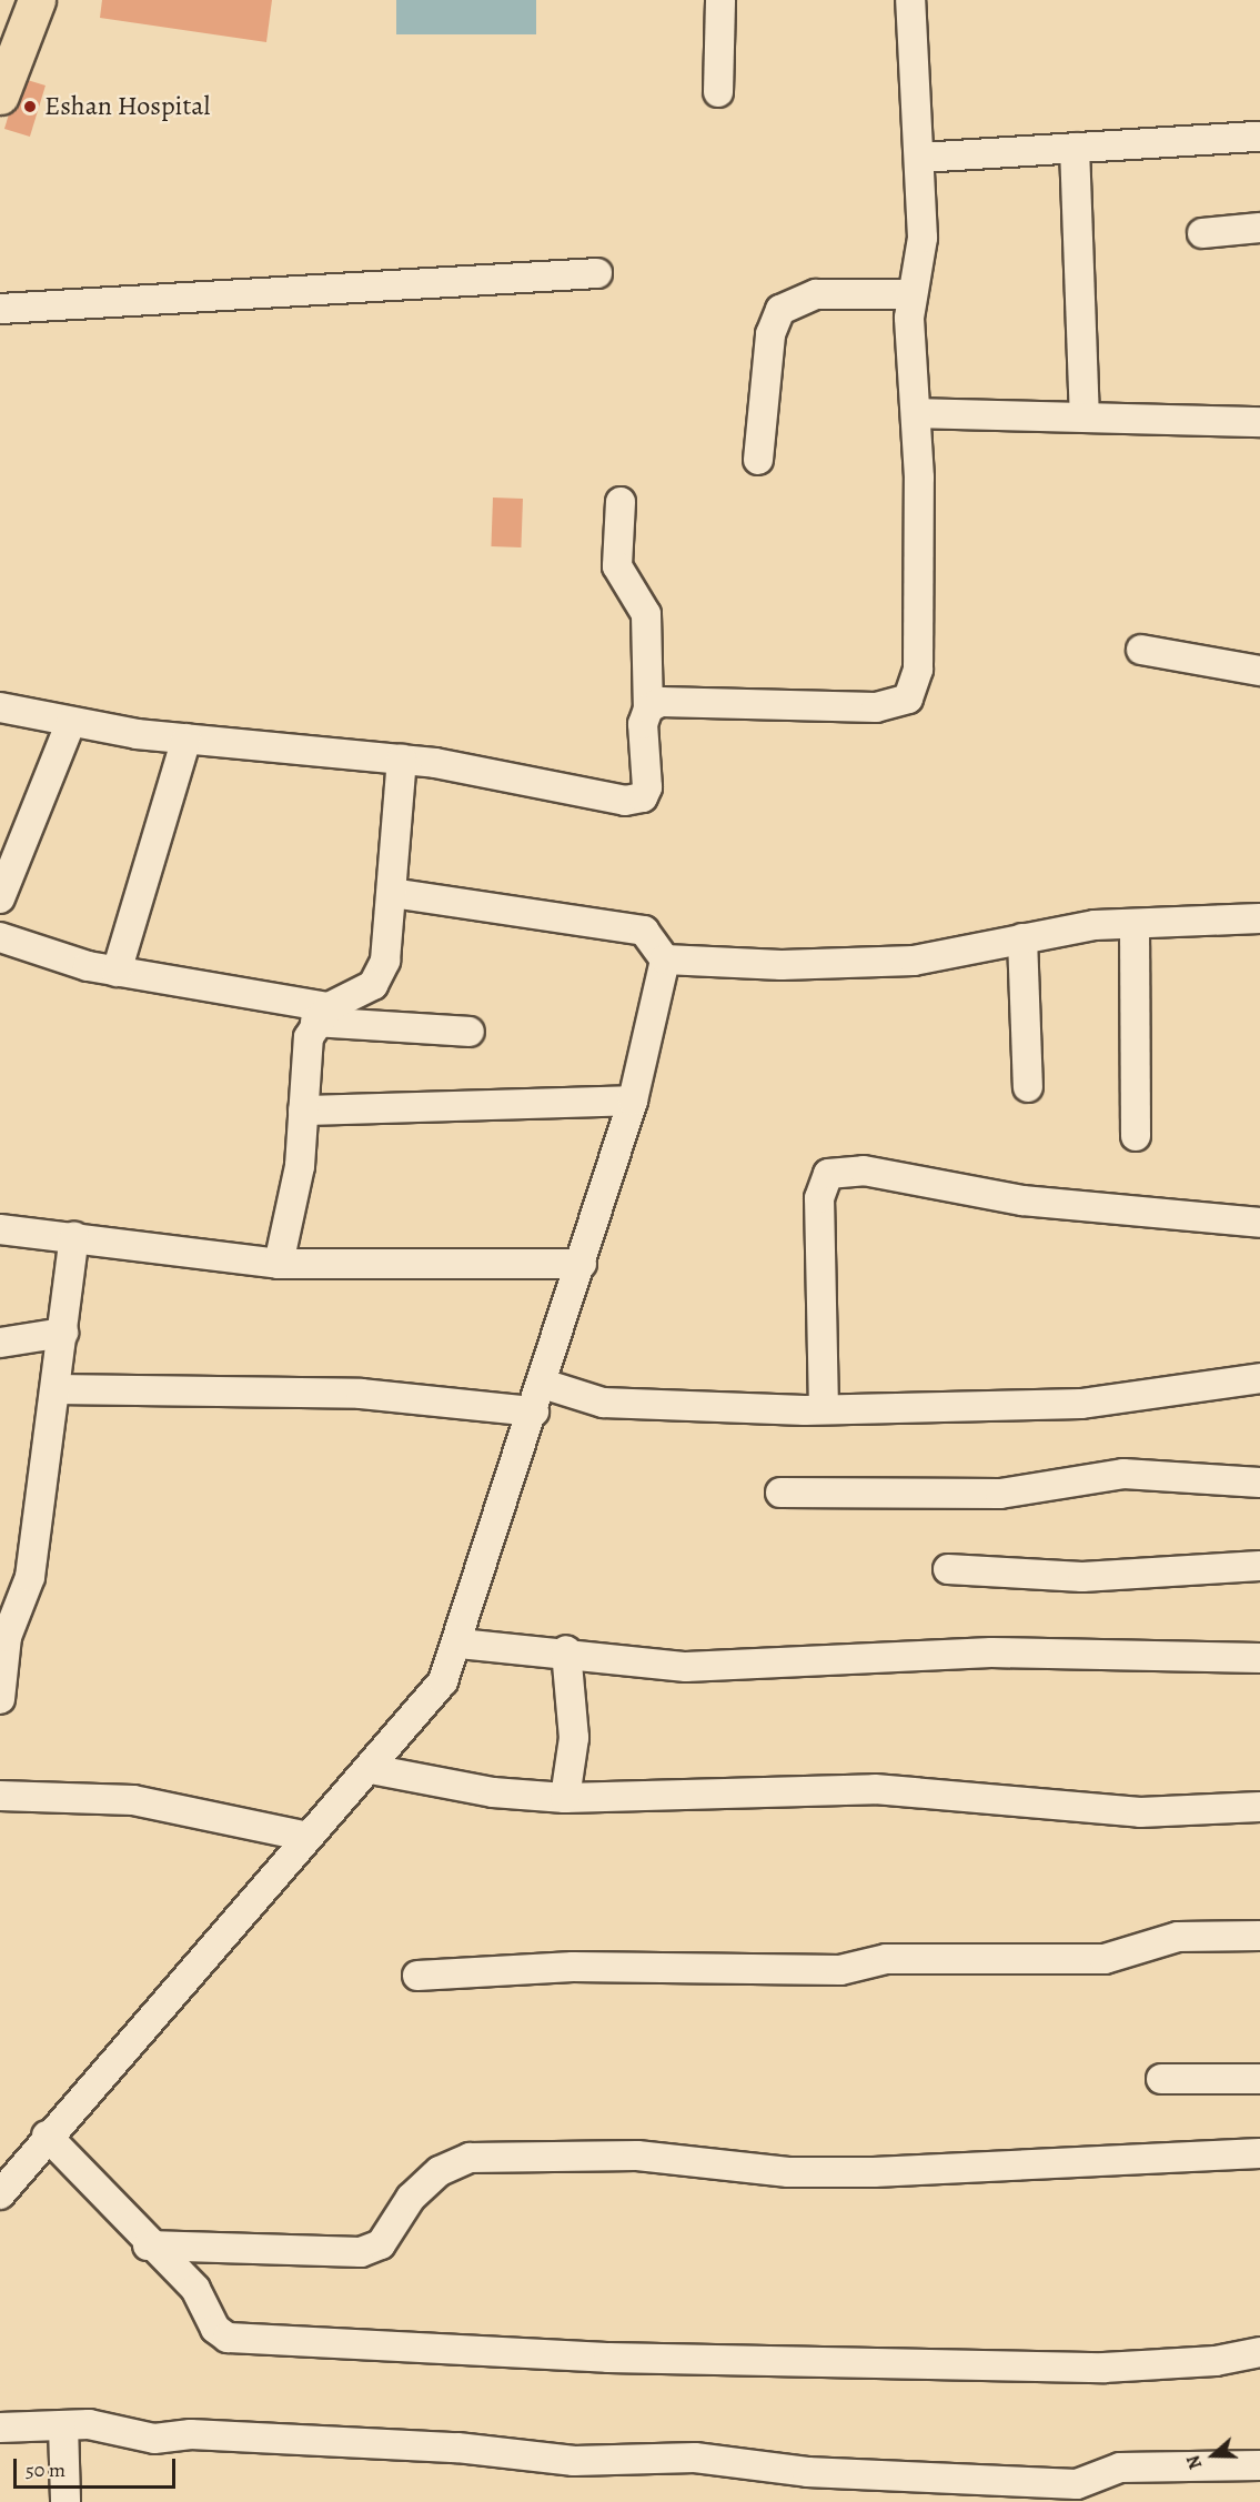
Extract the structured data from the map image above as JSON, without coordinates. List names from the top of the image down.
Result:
{
  "places": ["Eshan Hospital"],
  "scale_bar": "50 m",
  "north": "left"
}
